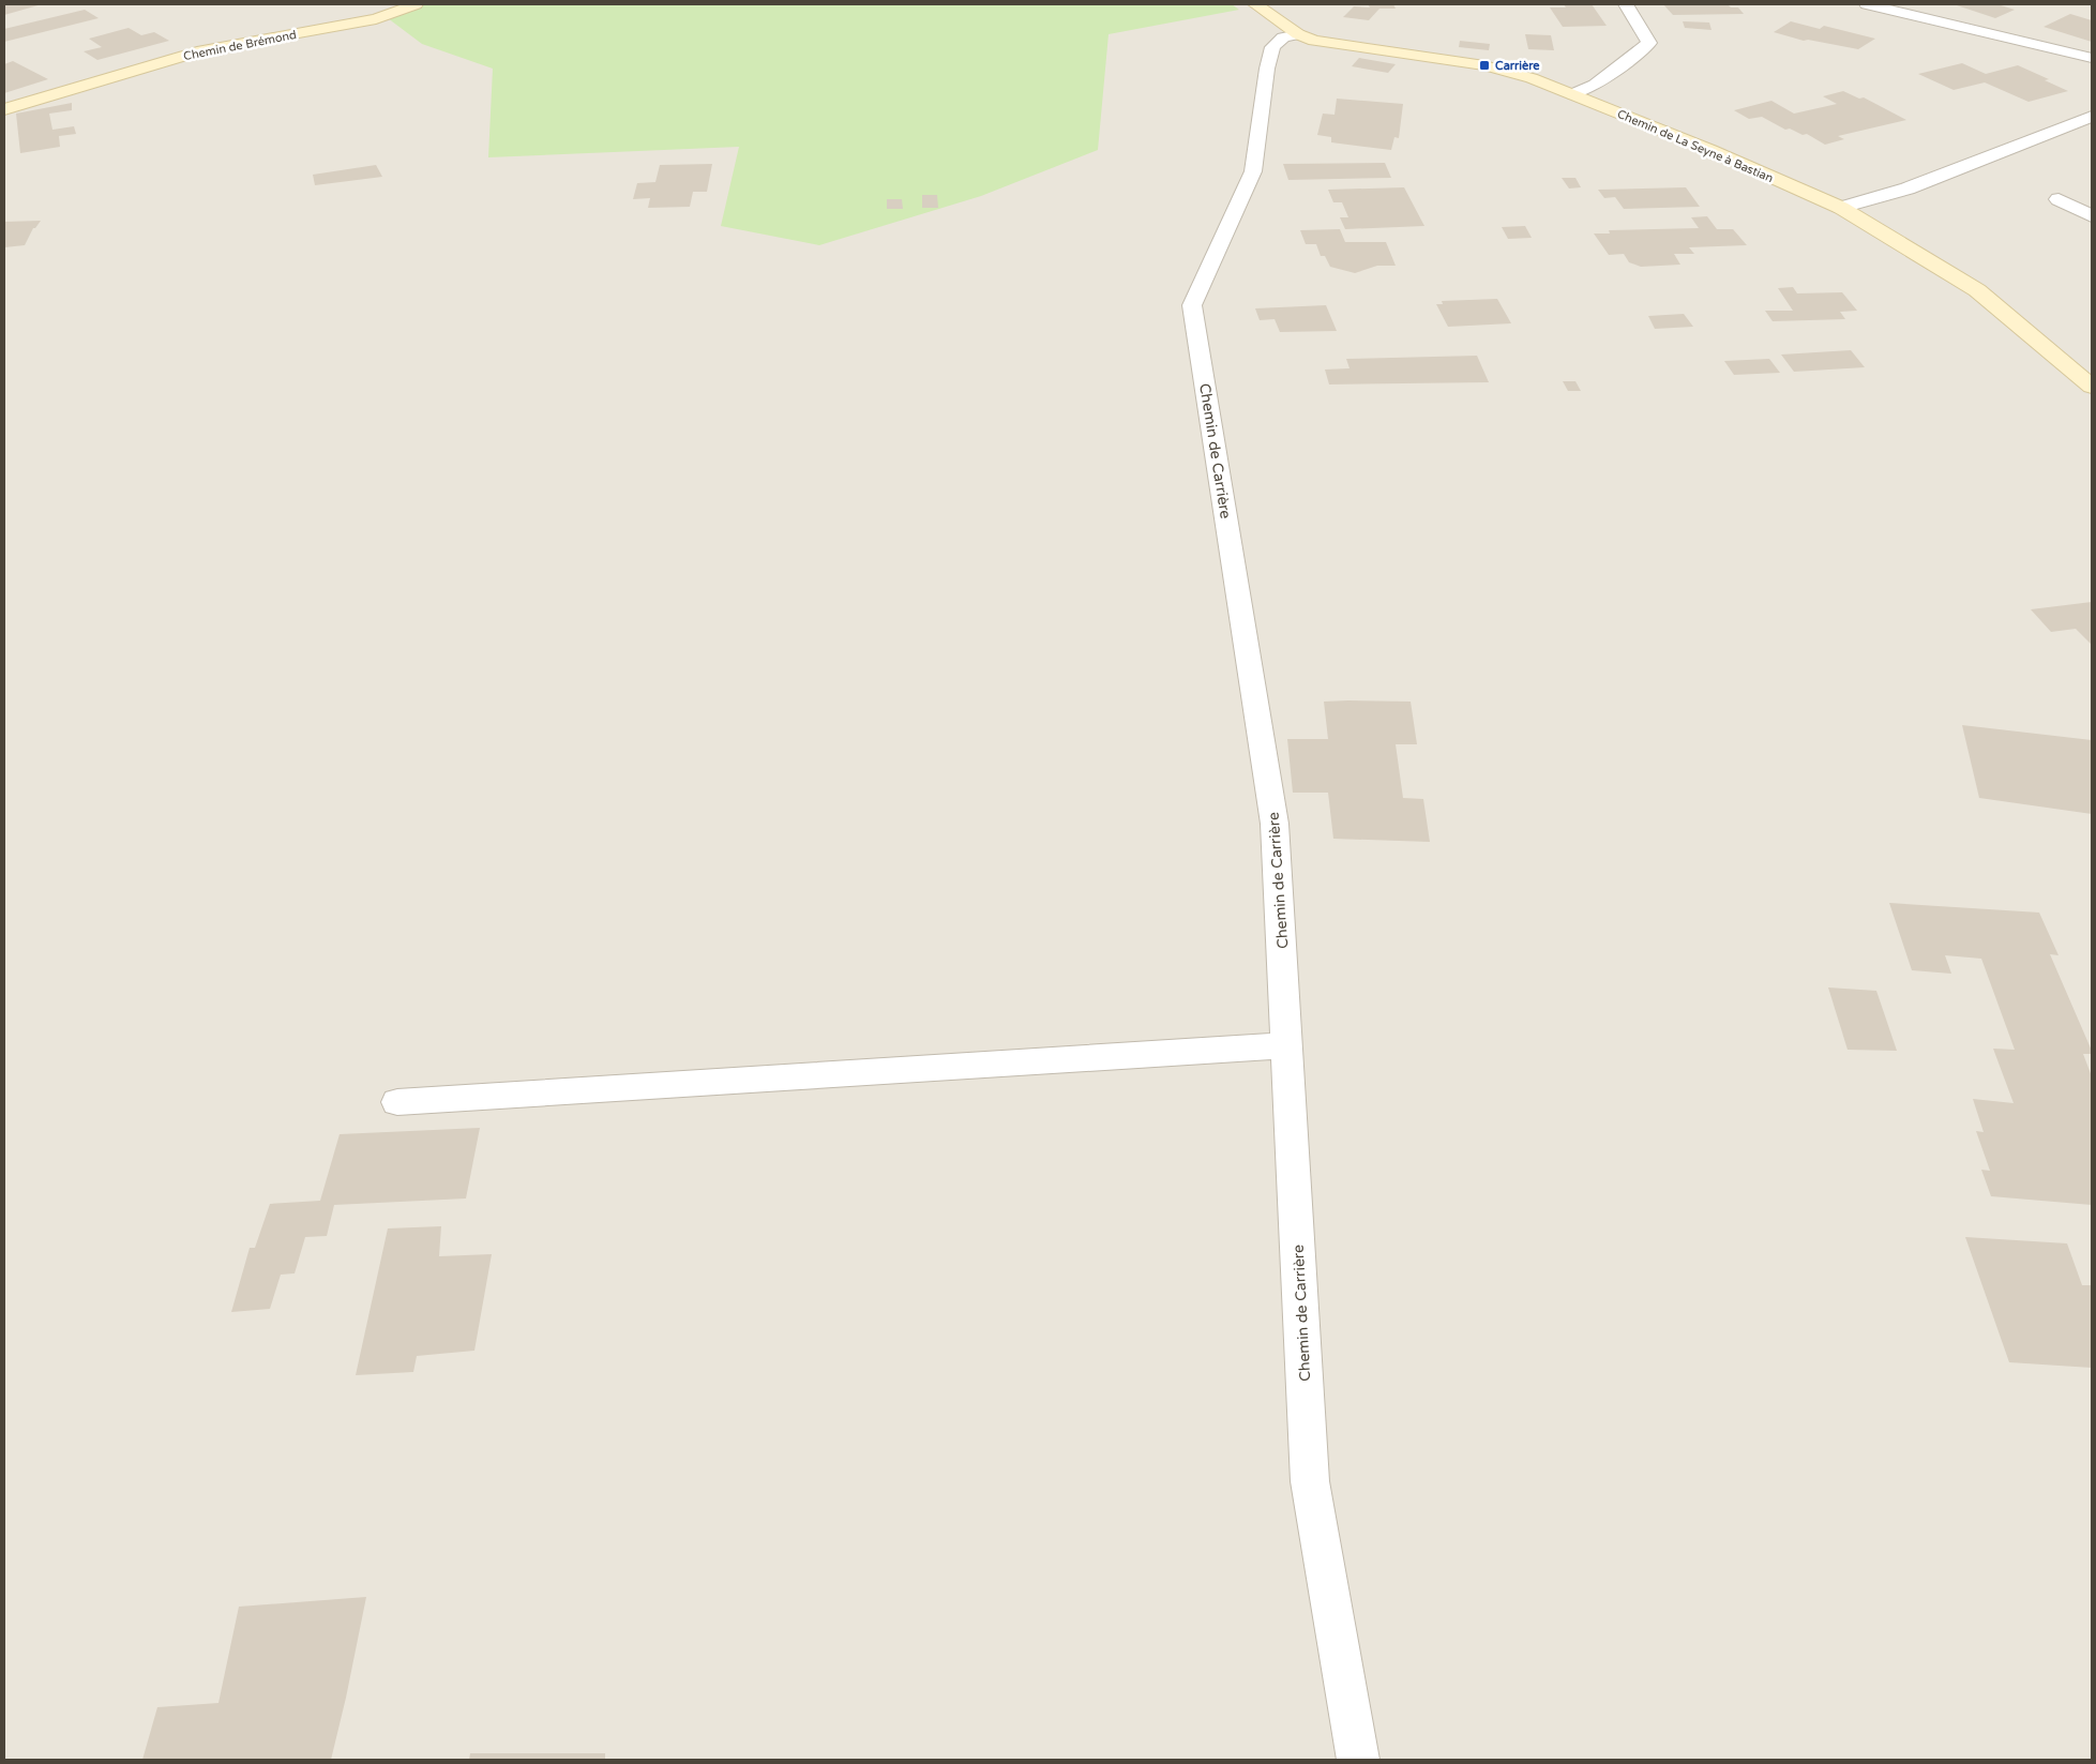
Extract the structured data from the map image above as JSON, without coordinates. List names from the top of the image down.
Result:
{
  "streets": {
    "street": ["Chemin de Brémond", "Chemin de La Seyne à Bastian", "Chemin de Carrière"]
  },
  "crossings": [
    ["Chemin de La Seyne à Bastian", "Chemin de Carrière"]
  ],
  "places": {
    "transit": ["Carrière"]
  }
}
